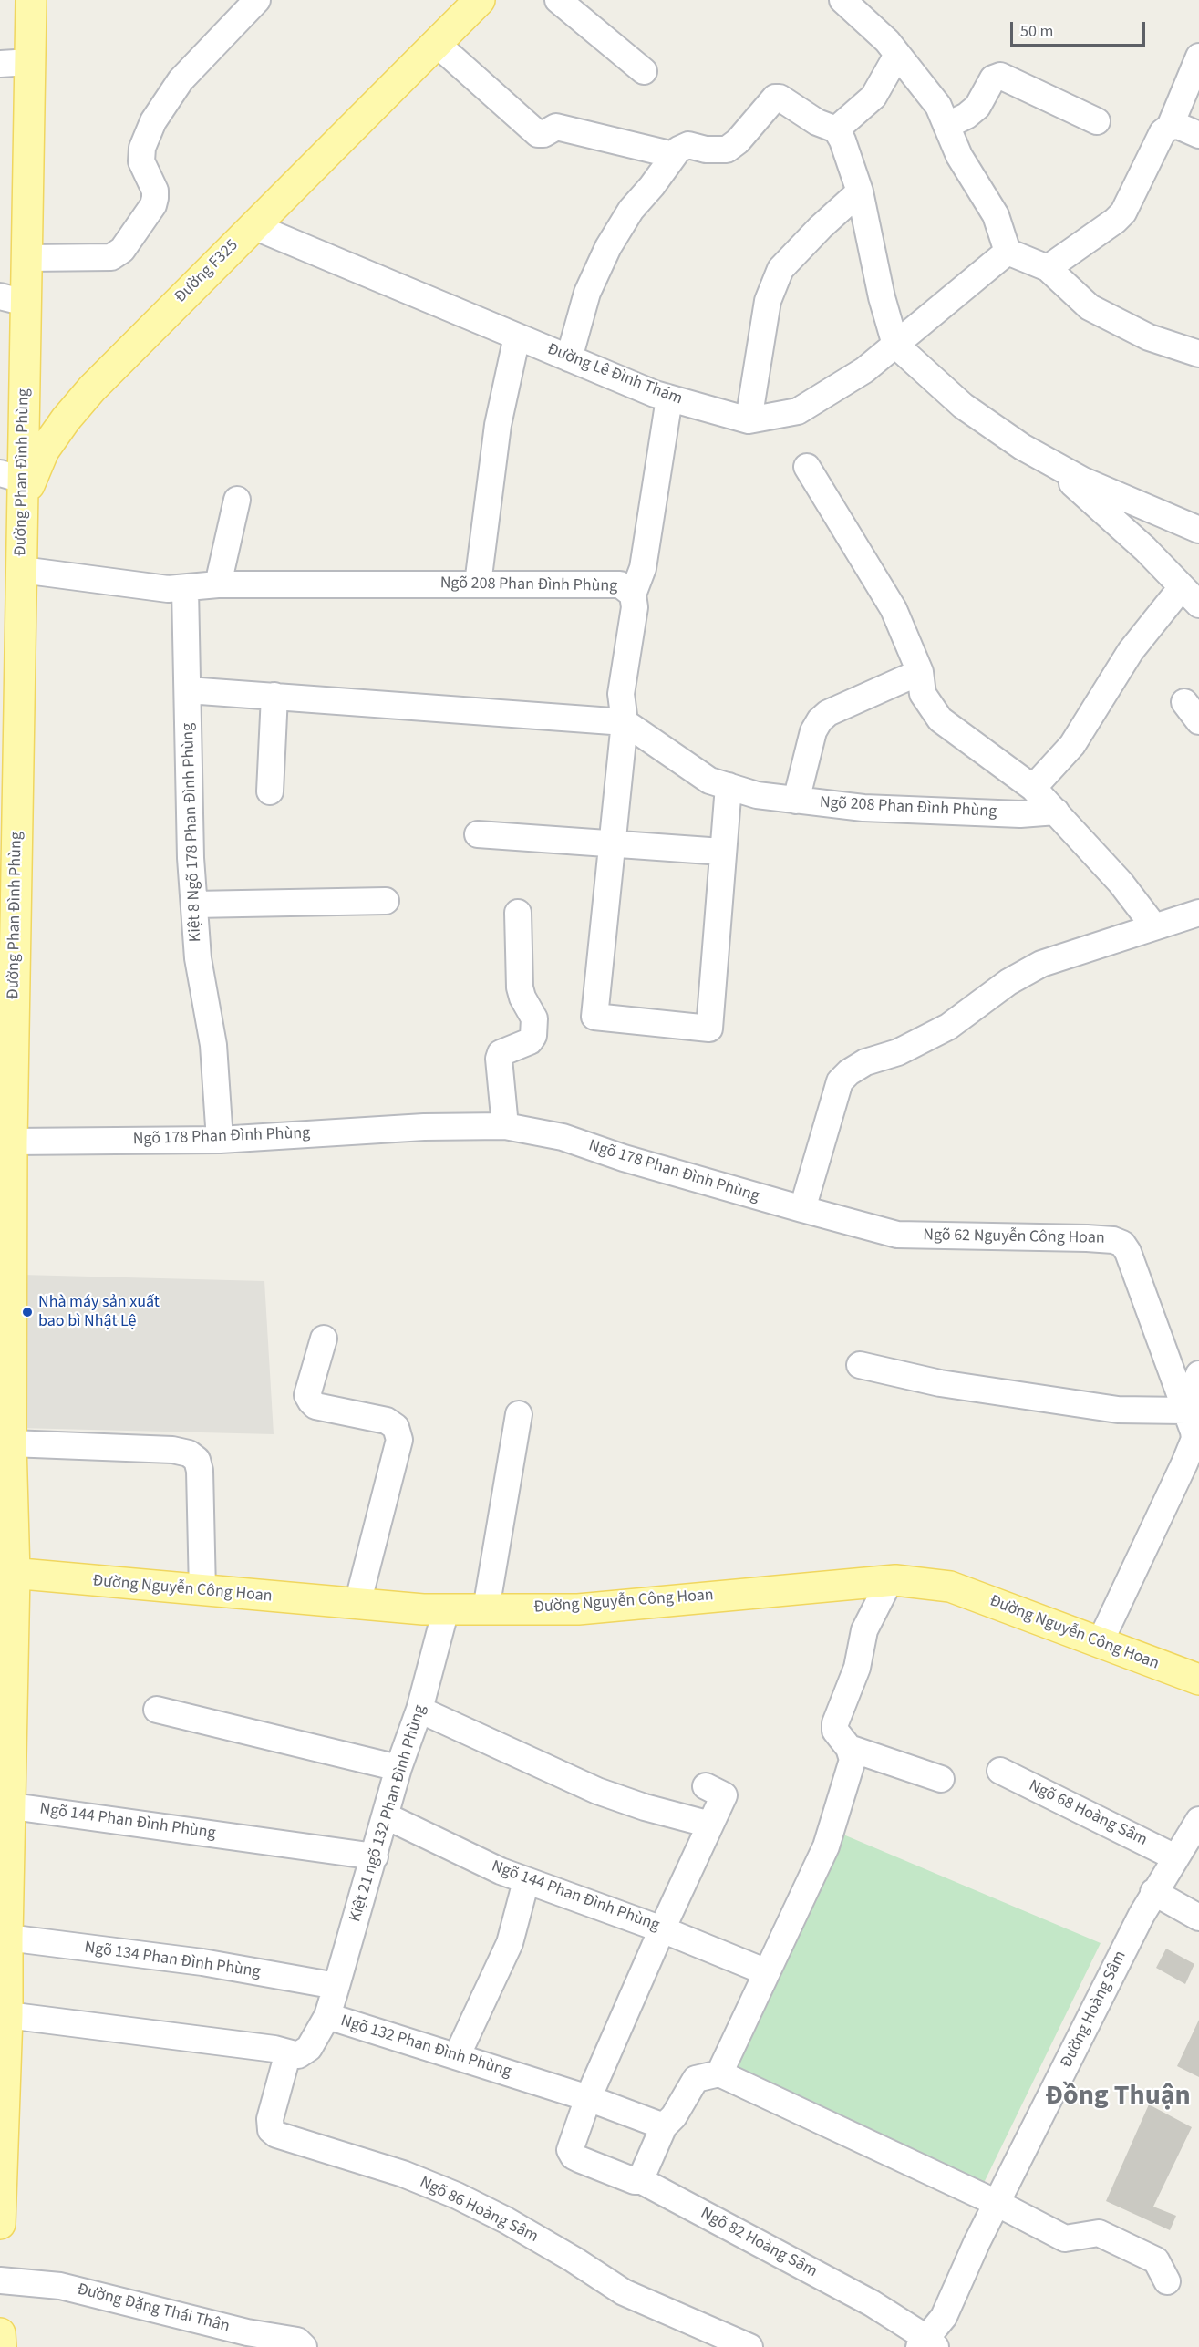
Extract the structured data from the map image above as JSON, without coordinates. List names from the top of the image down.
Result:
{
  "streets": {
    "main road": ["Đường F325", "Đường Phan Đình Phùng", "Đường Nguyễn Công Hoan"],
    "street": [
      "Đường Lê Đình Thám",
      "Ngõ 208 Phan Đình Phùng",
      "Kiệt 8 Ngõ 178 Phan Đình Phùng",
      "Ngõ 178 Phan Đình Phùng",
      "Ngõ 62 Nguyễn Công Hoan",
      "Kiệt 21 ngõ 132 Phan Đình Phùng",
      "Ngõ 68 Hoàng Sâm",
      "Ngõ 144 Phan Đình Phùng",
      "Ngõ 134 Phan Đình Phùng",
      "Đường Hoàng Sâm",
      "Ngõ 132 Phan Đình Phùng",
      "Ngõ 86 Hoàng Sâm",
      "Ngõ 82 Hoàng Sâm",
      "Đường Đặng Thái Thân"
    ]
  },
  "crossings": [
    ["Đường F325", "Đường Lê Đình Thám"],
    ["Đường F325", "Đường Phan Đình Phùng"],
    ["Đường Phan Đình Phùng", "Ngõ 208 Phan Đình Phùng"],
    ["Đường Phan Đình Phùng", "Ngõ 178 Phan Đình Phùng"],
    ["Đường Phan Đình Phùng", "Đường Nguyễn Công Hoan"],
    ["Đường Phan Đình Phùng", "Ngõ 144 Phan Đình Phùng"],
    ["Đường Phan Đình Phùng", "Ngõ 134 Phan Đình Phùng"],
    ["Đường Phan Đình Phùng", "Ngõ 132 Phan Đình Phùng"],
    ["Ngõ 208 Phan Đình Phùng", "Kiệt 8 Ngõ 178 Phan Đình Phùng"],
    ["Kiệt 8 Ngõ 178 Phan Đình Phùng", "Ngõ 178 Phan Đình Phùng"],
    ["Ngõ 178 Phan Đình Phùng", "Ngõ 62 Nguyễn Công Hoan"],
    ["Ngõ 62 Nguyễn Công Hoan", "Đường Nguyễn Công Hoan"],
    ["Đường Nguyễn Công Hoan", "Kiệt 21 ngõ 132 Phan Đình Phùng"],
    ["Kiệt 21 ngõ 132 Phan Đình Phùng", "Ngõ 144 Phan Đình Phùng"],
    ["Kiệt 21 ngõ 132 Phan Đình Phùng", "Ngõ 134 Phan Đình Phùng"],
    ["Kiệt 21 ngõ 132 Phan Đình Phùng", "Ngõ 132 Phan Đình Phùng"],
    ["Ngõ 68 Hoàng Sâm", "Đường Hoàng Sâm"],
    ["Đường Hoàng Sâm", "Ngõ 82 Hoàng Sâm"],
    ["Ngõ 132 Phan Đình Phùng", "Ngõ 86 Hoàng Sâm"],
    ["Ngõ 132 Phan Đình Phùng", "Ngõ 82 Hoàng Sâm"]
  ],
  "districts": ["Đồng Thuận"],
  "places": ["Nhà máy sản xuất bao bì Nhật Lệ"],
  "scale_bar": "50 m"
}
